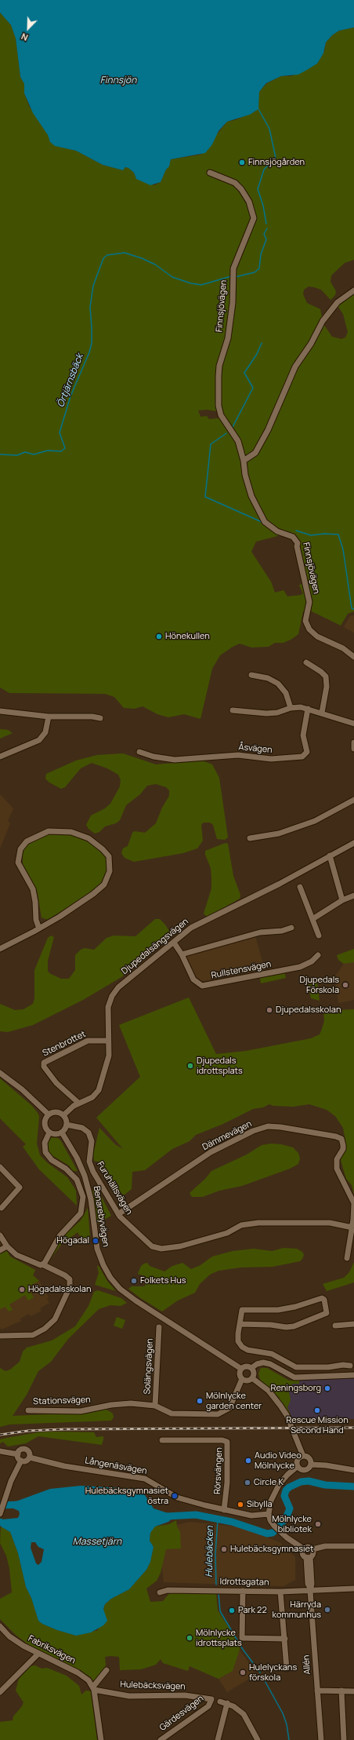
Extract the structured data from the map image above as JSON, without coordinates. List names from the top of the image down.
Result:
{
  "streets": {
    "street": [
      "Finnsjövägen",
      "Åsvägen",
      "Djupedalsängsvägen",
      "Rullstensvägen",
      "Stenbrottet",
      "Dämmevägen",
      "Furuhällsvägen",
      "Benarebyvägen",
      "Solängsvägen",
      "Stationsvägen",
      "Långenäsvägen",
      "Rörsvängen",
      "Idrottsgatan",
      "Fabriksvägen",
      "Allén",
      "Hulebäcksvägen",
      "Gärdesvägen"
    ]
  },
  "crossings": [
    ["Djupedalsängsvägen", "Rullstensvägen"],
    ["Djupedalsängsvägen", "Stenbrottet"],
    ["Djupedalsängsvägen", "Furuhällsvägen"],
    ["Djupedalsängsvägen", "Benarebyvägen"],
    ["Dämmevägen", "Furuhällsvägen"],
    ["Furuhällsvägen", "Benarebyvägen"],
    ["Benarebyvägen", "Stationsvägen"],
    ["Solängsvägen", "Stationsvägen"],
    ["Långenäsvägen", "Rörsvängen"],
    ["Idrottsgatan", "Allén"],
    ["Fabriksvägen", "Hulebäcksvägen"],
    ["Hulebäcksvägen", "Gärdesvägen"]
  ],
  "water": [
    "Finnsjön",
    "Örtjärnsbäck",
    "Massetjärn",
    "Hulebäcken"
  ],
  "places": [
    "Finnsjögården",
    "Hönekullen",
    "Djupedals Förskola",
    "Djupedalsskolan",
    "Djupedals idrottsplats",
    "Högadal",
    "Folkets Hus",
    "Högadalsskolan",
    "Reningsborg",
    "Mölnlycke garden center",
    "Rescue Mission Second Hand",
    "Audio Video Mölnlycke",
    "Circle K",
    "Hulebäcksgymnasiet östra",
    "Sibylla",
    "Mölnlycke bibliotek",
    "Hulebäcksgymnasiet",
    "Härryda kommunhus",
    "Park 22",
    "Mölnlycke idrottsplats",
    "Hulelyckans förskola"
  ],
  "north": "bottom left"
}
